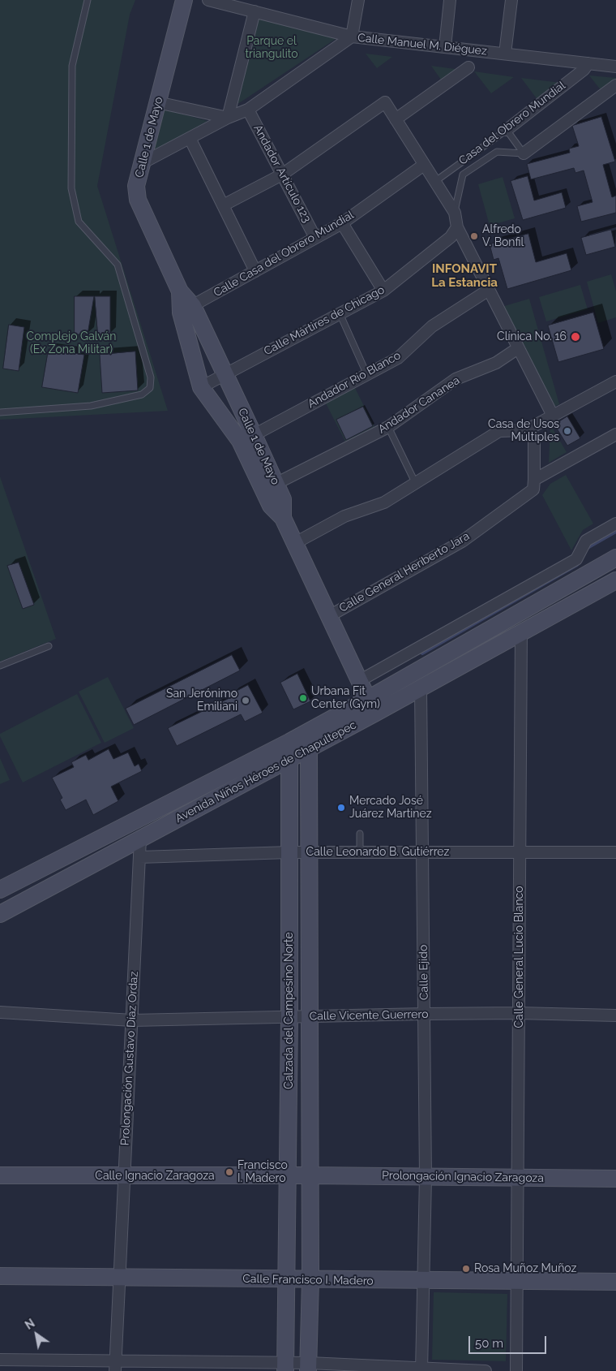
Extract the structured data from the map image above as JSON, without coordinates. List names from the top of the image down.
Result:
{
  "streets": {
    "main road": [
      "Calle 1 de Mayo",
      "Avenida Niños Héroes de Chapultepec",
      "Calzada del Campesino Norte",
      "Calle Ignacio Zaragoza",
      "Prolongación Ignacio Zaragoza",
      "Calle Francisco I. Madero"
    ],
    "street": [
      "Calle Manuel M. Diéguez",
      "Casa del Obrero Mundial",
      "Andador Artículo 123",
      "Calle Casa del Obrero Mundial",
      "Calle Mártires de Chicago",
      "Andador Río Blanco",
      "Andador Cananea",
      "Calle General Heriberto Jara",
      "Calle Leonardo B. Gutiérrez",
      "Calle General Lucio Blanco",
      "Calle Ejido",
      "Calle Vicente Guerrero",
      "Prolongación Gustavo Díaz Ordaz"
    ]
  },
  "crossings": [
    ["Calle Manuel M. Diéguez", "Casa del Obrero Mundial"],
    ["Calle Manuel M. Diéguez", "Calle 1 de Mayo"],
    ["Calle Manuel M. Diéguez", "Andador Artículo 123"],
    ["Calle 1 de Mayo", "Calle Casa del Obrero Mundial"],
    ["Calle 1 de Mayo", "Calle Mártires de Chicago"],
    ["Calle 1 de Mayo", "Andador Río Blanco"],
    ["Calle 1 de Mayo", "Andador Cananea"],
    ["Calle 1 de Mayo", "Calle General Heriberto Jara"],
    ["Calle 1 de Mayo", "Avenida Niños Héroes de Chapultepec"],
    ["Andador Artículo 123", "Calle Casa del Obrero Mundial"],
    ["Avenida Niños Héroes de Chapultepec", "Calle General Lucio Blanco"],
    ["Avenida Niños Héroes de Chapultepec", "Calle Ejido"],
    ["Avenida Niños Héroes de Chapultepec", "Calzada del Campesino Norte"],
    ["Avenida Niños Héroes de Chapultepec", "Prolongación Gustavo Díaz Ordaz"],
    ["Calle Leonardo B. Gutiérrez", "Calle General Lucio Blanco"],
    ["Calle Leonardo B. Gutiérrez", "Calle Ejido"],
    ["Calle Leonardo B. Gutiérrez", "Calzada del Campesino Norte"],
    ["Calle Leonardo B. Gutiérrez", "Prolongación Gustavo Díaz Ordaz"],
    ["Calle General Lucio Blanco", "Calle Vicente Guerrero"],
    ["Calle General Lucio Blanco", "Prolongación Ignacio Zaragoza"],
    ["Calle General Lucio Blanco", "Calle Francisco I. Madero"],
    ["Calle Ejido", "Calle Vicente Guerrero"],
    ["Calle Ejido", "Prolongación Ignacio Zaragoza"],
    ["Calle Ejido", "Calle Francisco I. Madero"],
    ["Calzada del Campesino Norte", "Calle Vicente Guerrero"],
    ["Calzada del Campesino Norte", "Calle Ignacio Zaragoza"],
    ["Calzada del Campesino Norte", "Prolongación Ignacio Zaragoza"],
    ["Calzada del Campesino Norte", "Calle Francisco I. Madero"],
    ["Calle Vicente Guerrero", "Prolongación Gustavo Díaz Ordaz"],
    ["Prolongación Gustavo Díaz Ordaz", "Calle Ignacio Zaragoza"],
    ["Prolongación Gustavo Díaz Ordaz", "Calle Francisco I. Madero"],
    ["Calle Ignacio Zaragoza", "Prolongación Ignacio Zaragoza"]
  ],
  "districts": ["INFONAVIT La Estancia"],
  "parks": ["Parque el triangulito", "Complejo Galván (Ex Zona Militar)"],
  "places": [
    "Alfredo V. Bonfil",
    "Clínica No. 16",
    "Casa de Usos Múltiples",
    "Urbana Fit Center (Gym)",
    "San Jerónimo Emiliani",
    "Mercado José Juárez Martinez",
    "Francisco I. Madero",
    "Rosa Muñoz Muñoz"
  ],
  "scale_bar": "50 m",
  "north": "top left"
}
